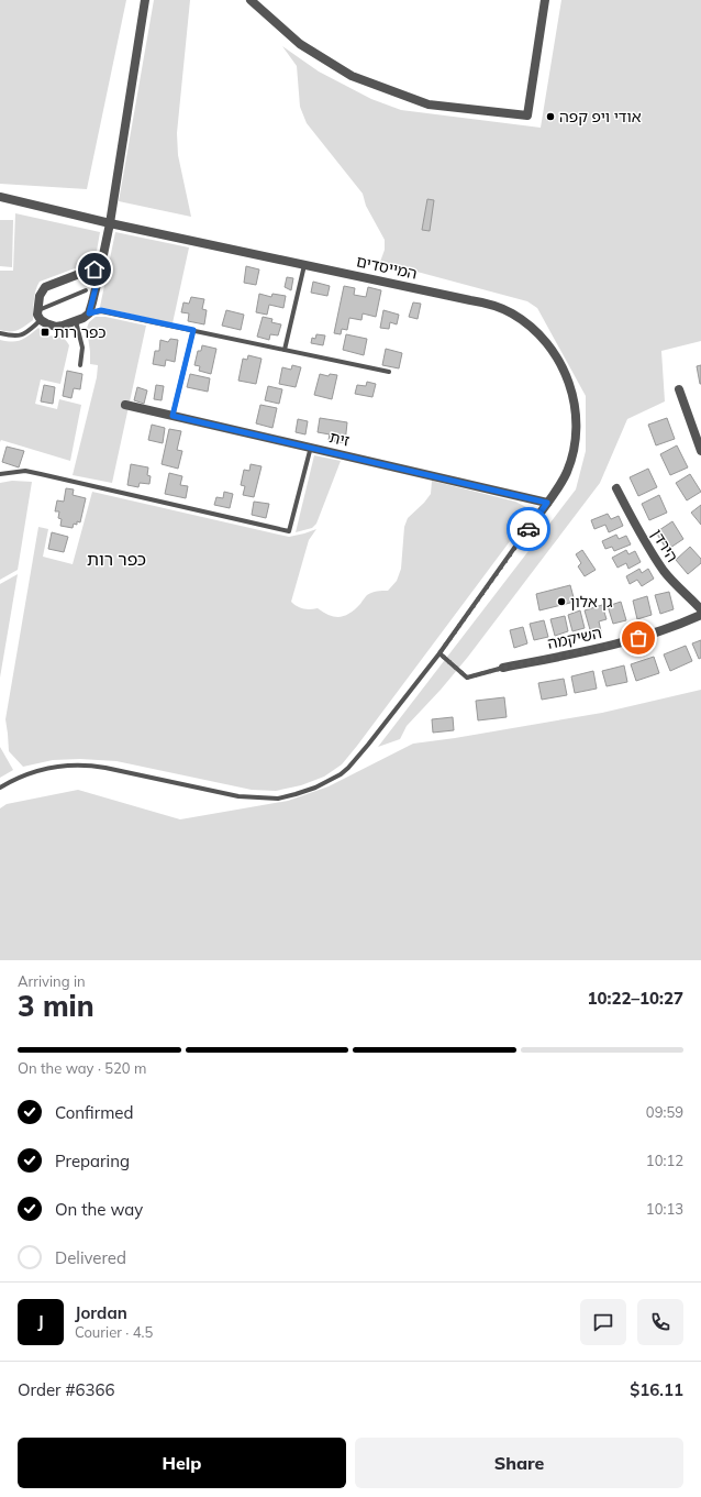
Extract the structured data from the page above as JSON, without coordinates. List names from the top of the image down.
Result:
{
  "streets": {
    "street": [
      "המייסדים",
      "זית",
      "הירדן",
      "השיקמה"
    ]
  },
  "crossings": [
    ["המייסדים", "זית"]
  ],
  "districts": ["כפר רות"],
  "places": {
    "other": ["אודי ויפ קפה", "גן אלון"],
    "transit": ["כפר רות"]
  },
  "page": {
    "heading": ["3 min", "Arriving in", "10:22–10:27"],
    "panel": [
      "Jordan",
      "Courier · 4.5",
      "Order #6366",
      "$16.11"
    ],
    "bar": "On the way · 520 m",
    "list": [
      ["Confirmed", "09:59"],
      ["Preparing", "10:12"],
      ["On the way", "10:13"],
      "Delivered"
    ],
    "round": "J",
    "buttons": ["Help", "Share"]
  }
}
